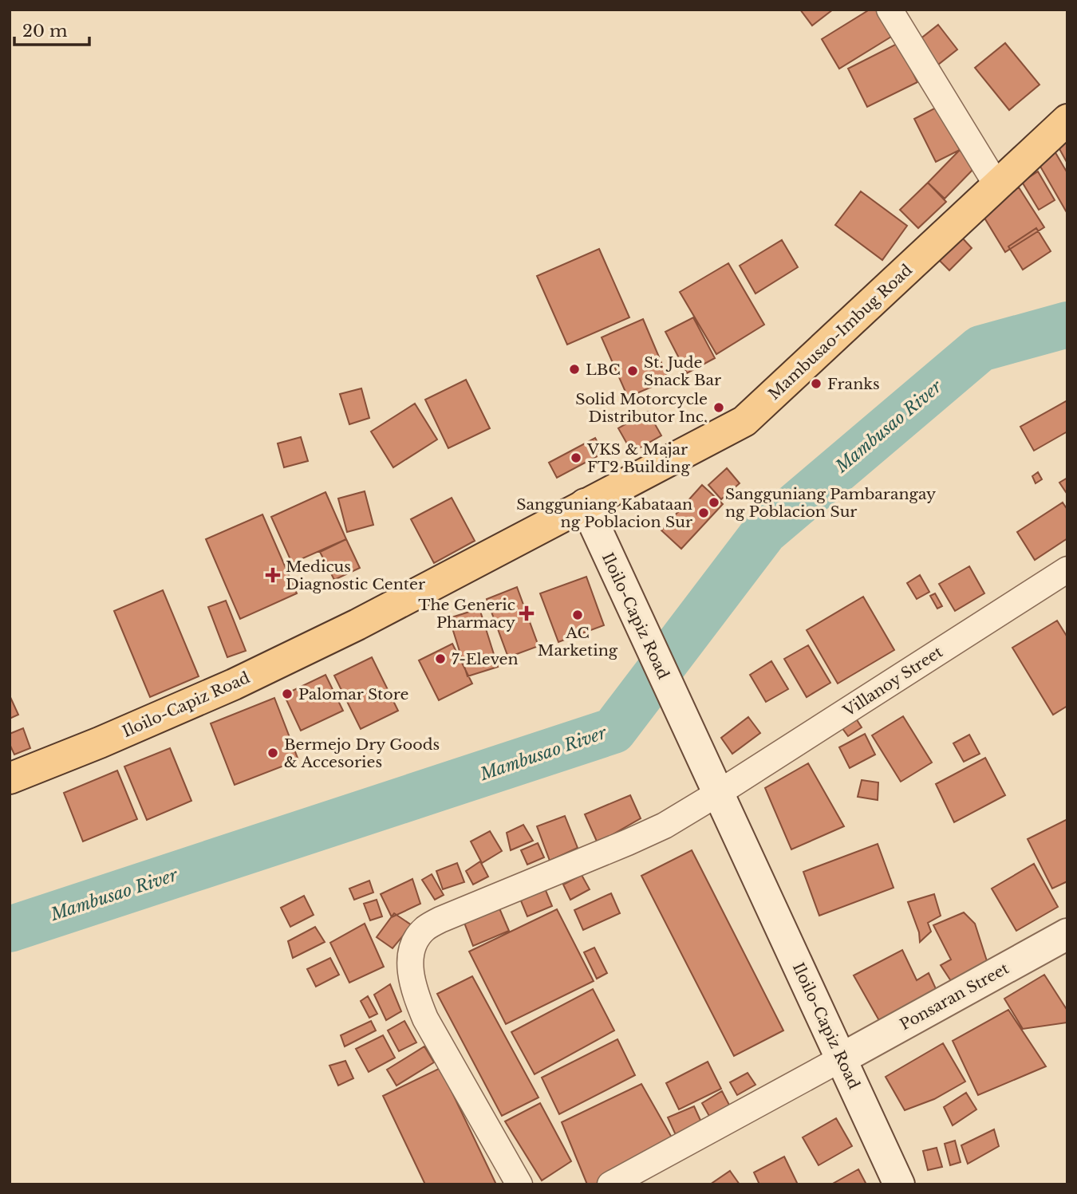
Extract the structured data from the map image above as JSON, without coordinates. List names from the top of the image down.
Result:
{
  "streets": {
    "main road": ["Mambusao-Imbug Road", "Iloilo-Capiz Road", "Ponsaran Street"],
    "street": ["Villanoy Street"]
  },
  "crossings": [
    ["Mambusao-Imbug Road", "Iloilo-Capiz Road"],
    ["Iloilo-Capiz Road", "Villanoy Street"],
    ["Iloilo-Capiz Road", "Ponsaran Street"]
  ],
  "water": ["Mambusao River"],
  "places": {
    "other": [
      "LBC",
      "St. Jude Snack Bar",
      "Franks",
      "Solid Motorcycle Distributor Inc.",
      "VKS & Majar FT2 Building",
      "Sangguniang Pambarangay ng Poblacion Sur",
      "Sangguniang Kabataan ng Poblacion Sur",
      "AC Marketing",
      "7-Eleven",
      "Palomar Store",
      "Bermejo Dry Goods & Accesories"
    ],
    "health": ["Medicus Diagnostic Center", "The Generic Pharmacy"]
  },
  "scale_bar": "20 m"
}
